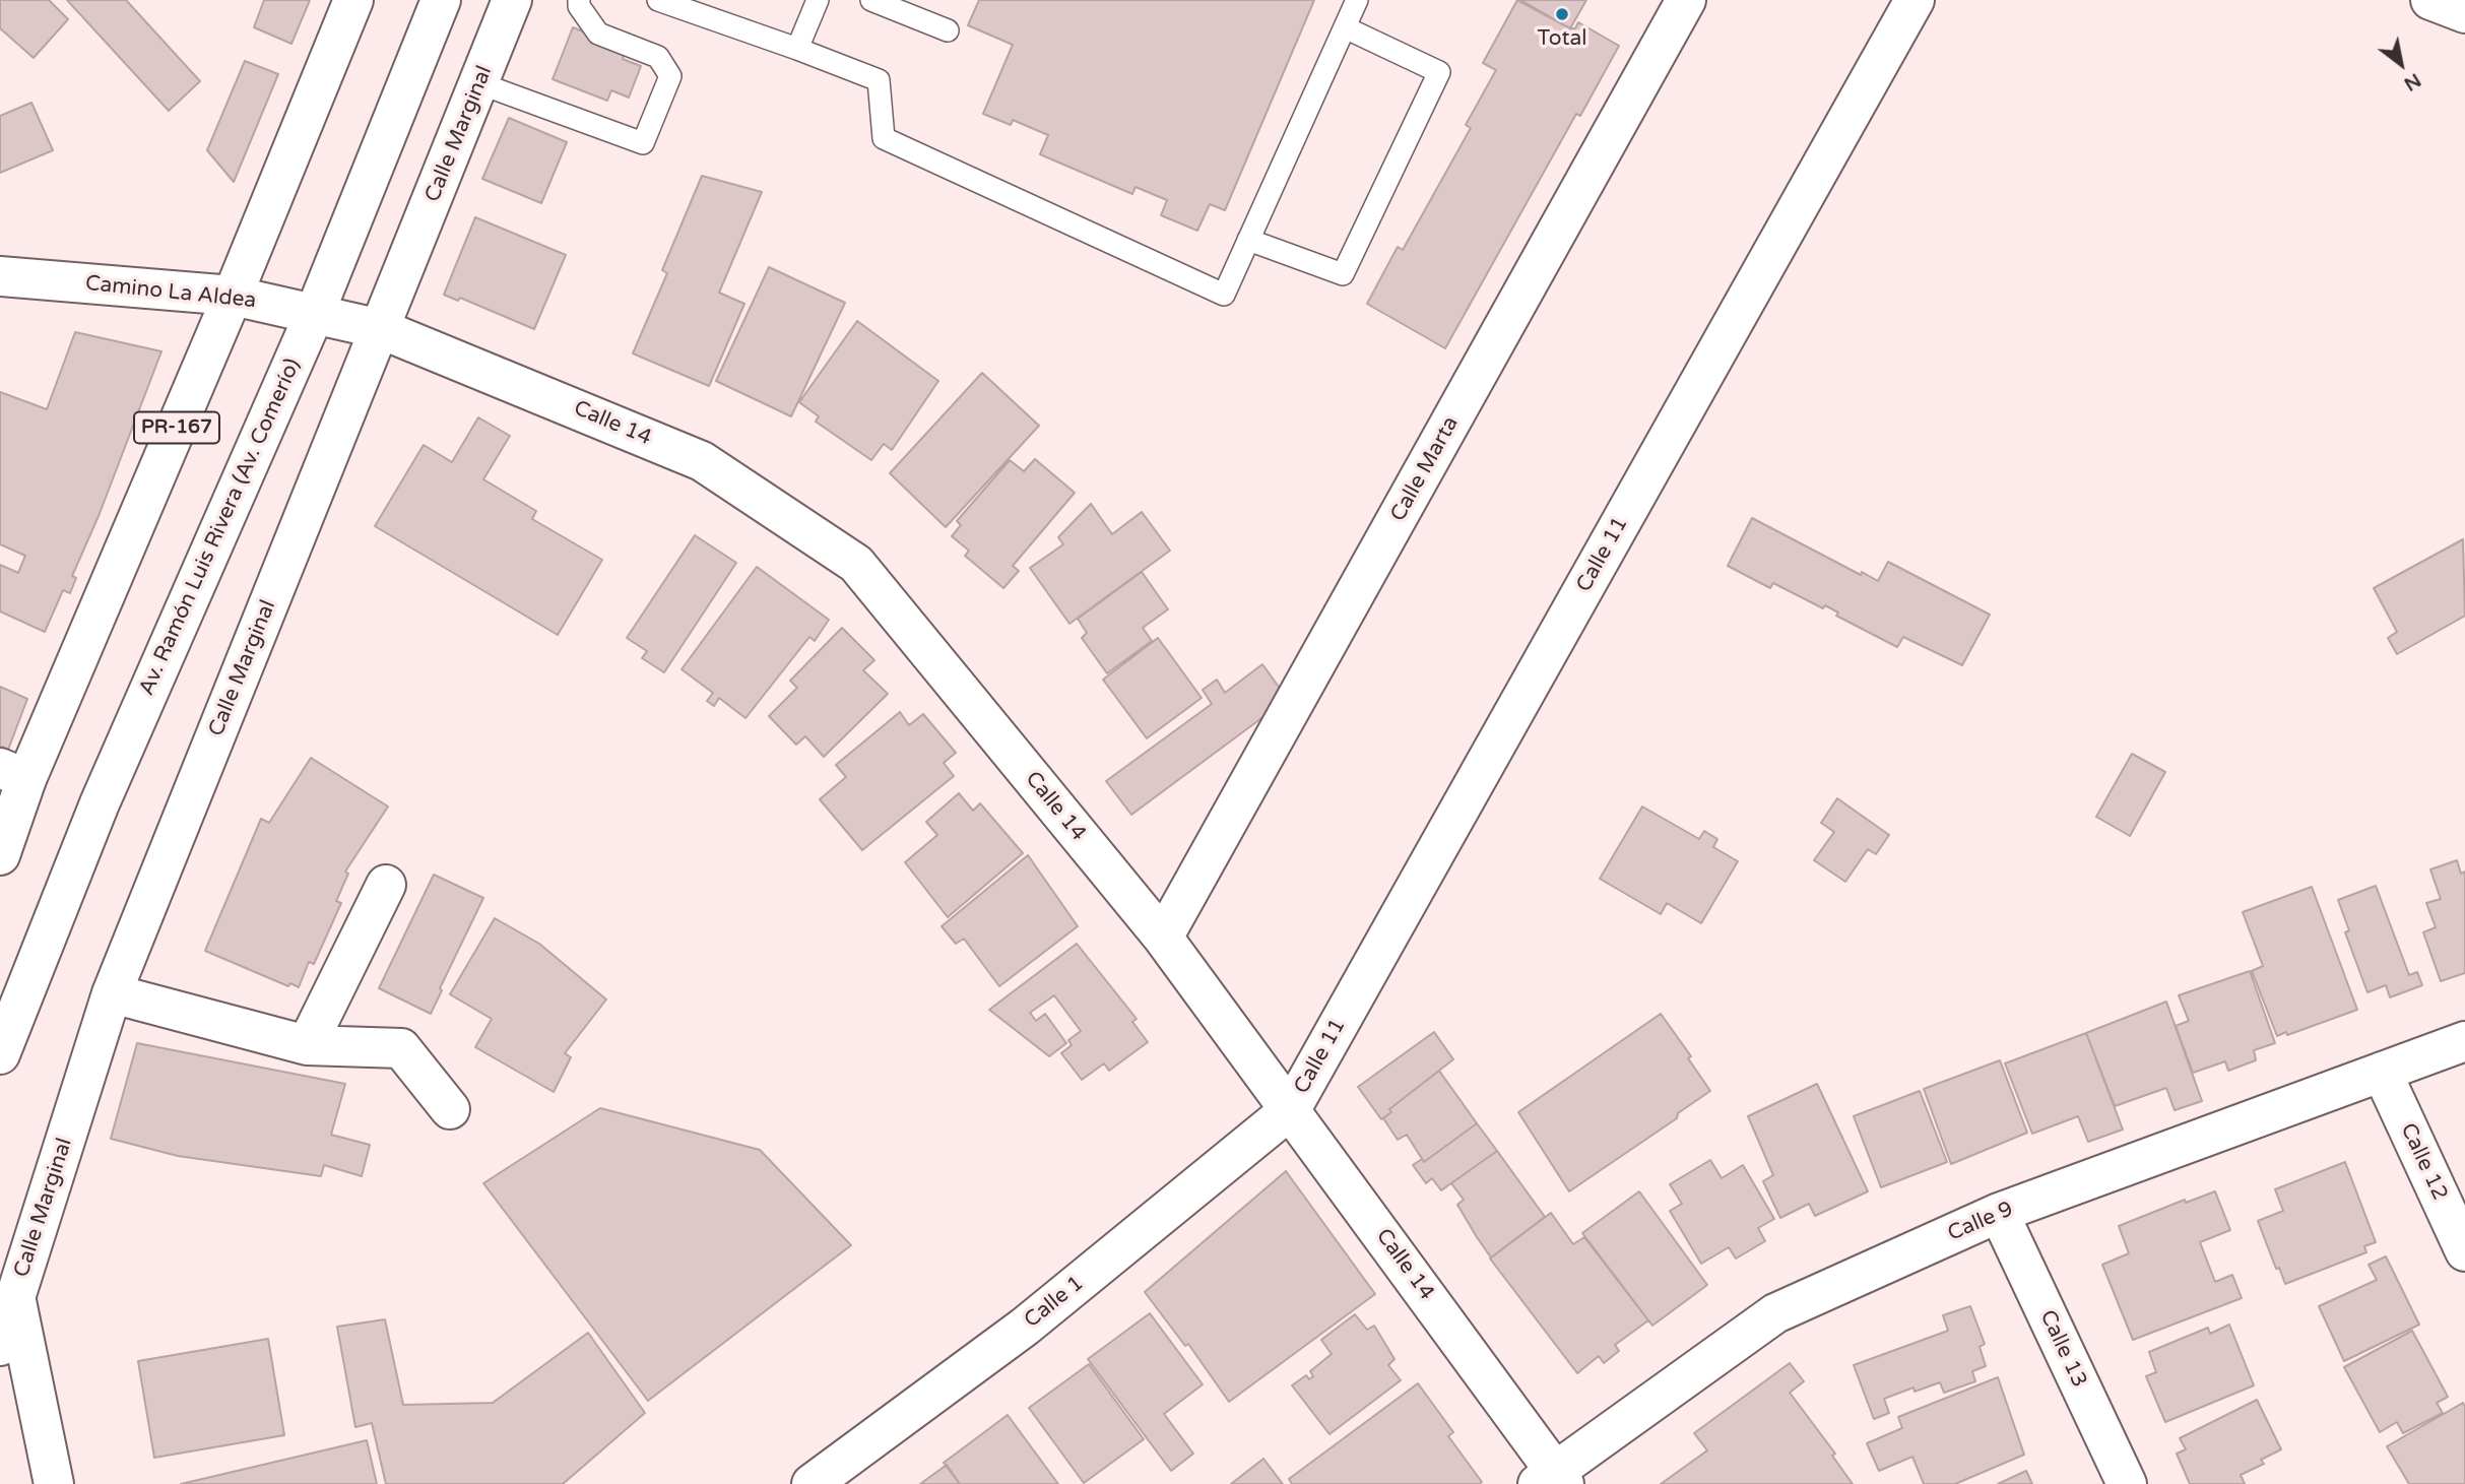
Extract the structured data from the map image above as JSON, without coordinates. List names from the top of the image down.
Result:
{
  "streets": {
    "street": [
      "Calle Marginal",
      "Camino La Aldea",
      "Calle 14",
      "PR-167",
      "Calle Marta",
      "Av. Ramón Luis Rivera (Av. Comerío)",
      "Calle 11",
      "Calle 12",
      "Calle 9",
      "Calle 1",
      "Calle 13"
    ]
  },
  "crossings": [
    ["Calle Marginal", "Camino La Aldea"],
    ["Calle Marginal", "Calle 14"],
    ["Camino La Aldea", "Calle 14"],
    ["Camino La Aldea", "PR-167"],
    ["Camino La Aldea", "Av. Ramón Luis Rivera (Av. Comerío)"],
    ["Calle 14", "Calle Marta"],
    ["Calle 14", "Calle 11"],
    ["Calle 14", "Calle 9"],
    ["Calle 14", "Calle 1"],
    ["Calle 11", "Calle 1"],
    ["Calle 12", "Calle 9"],
    ["Calle 9", "Calle 13"]
  ],
  "places": ["Total"],
  "north": "bottom right"
}
